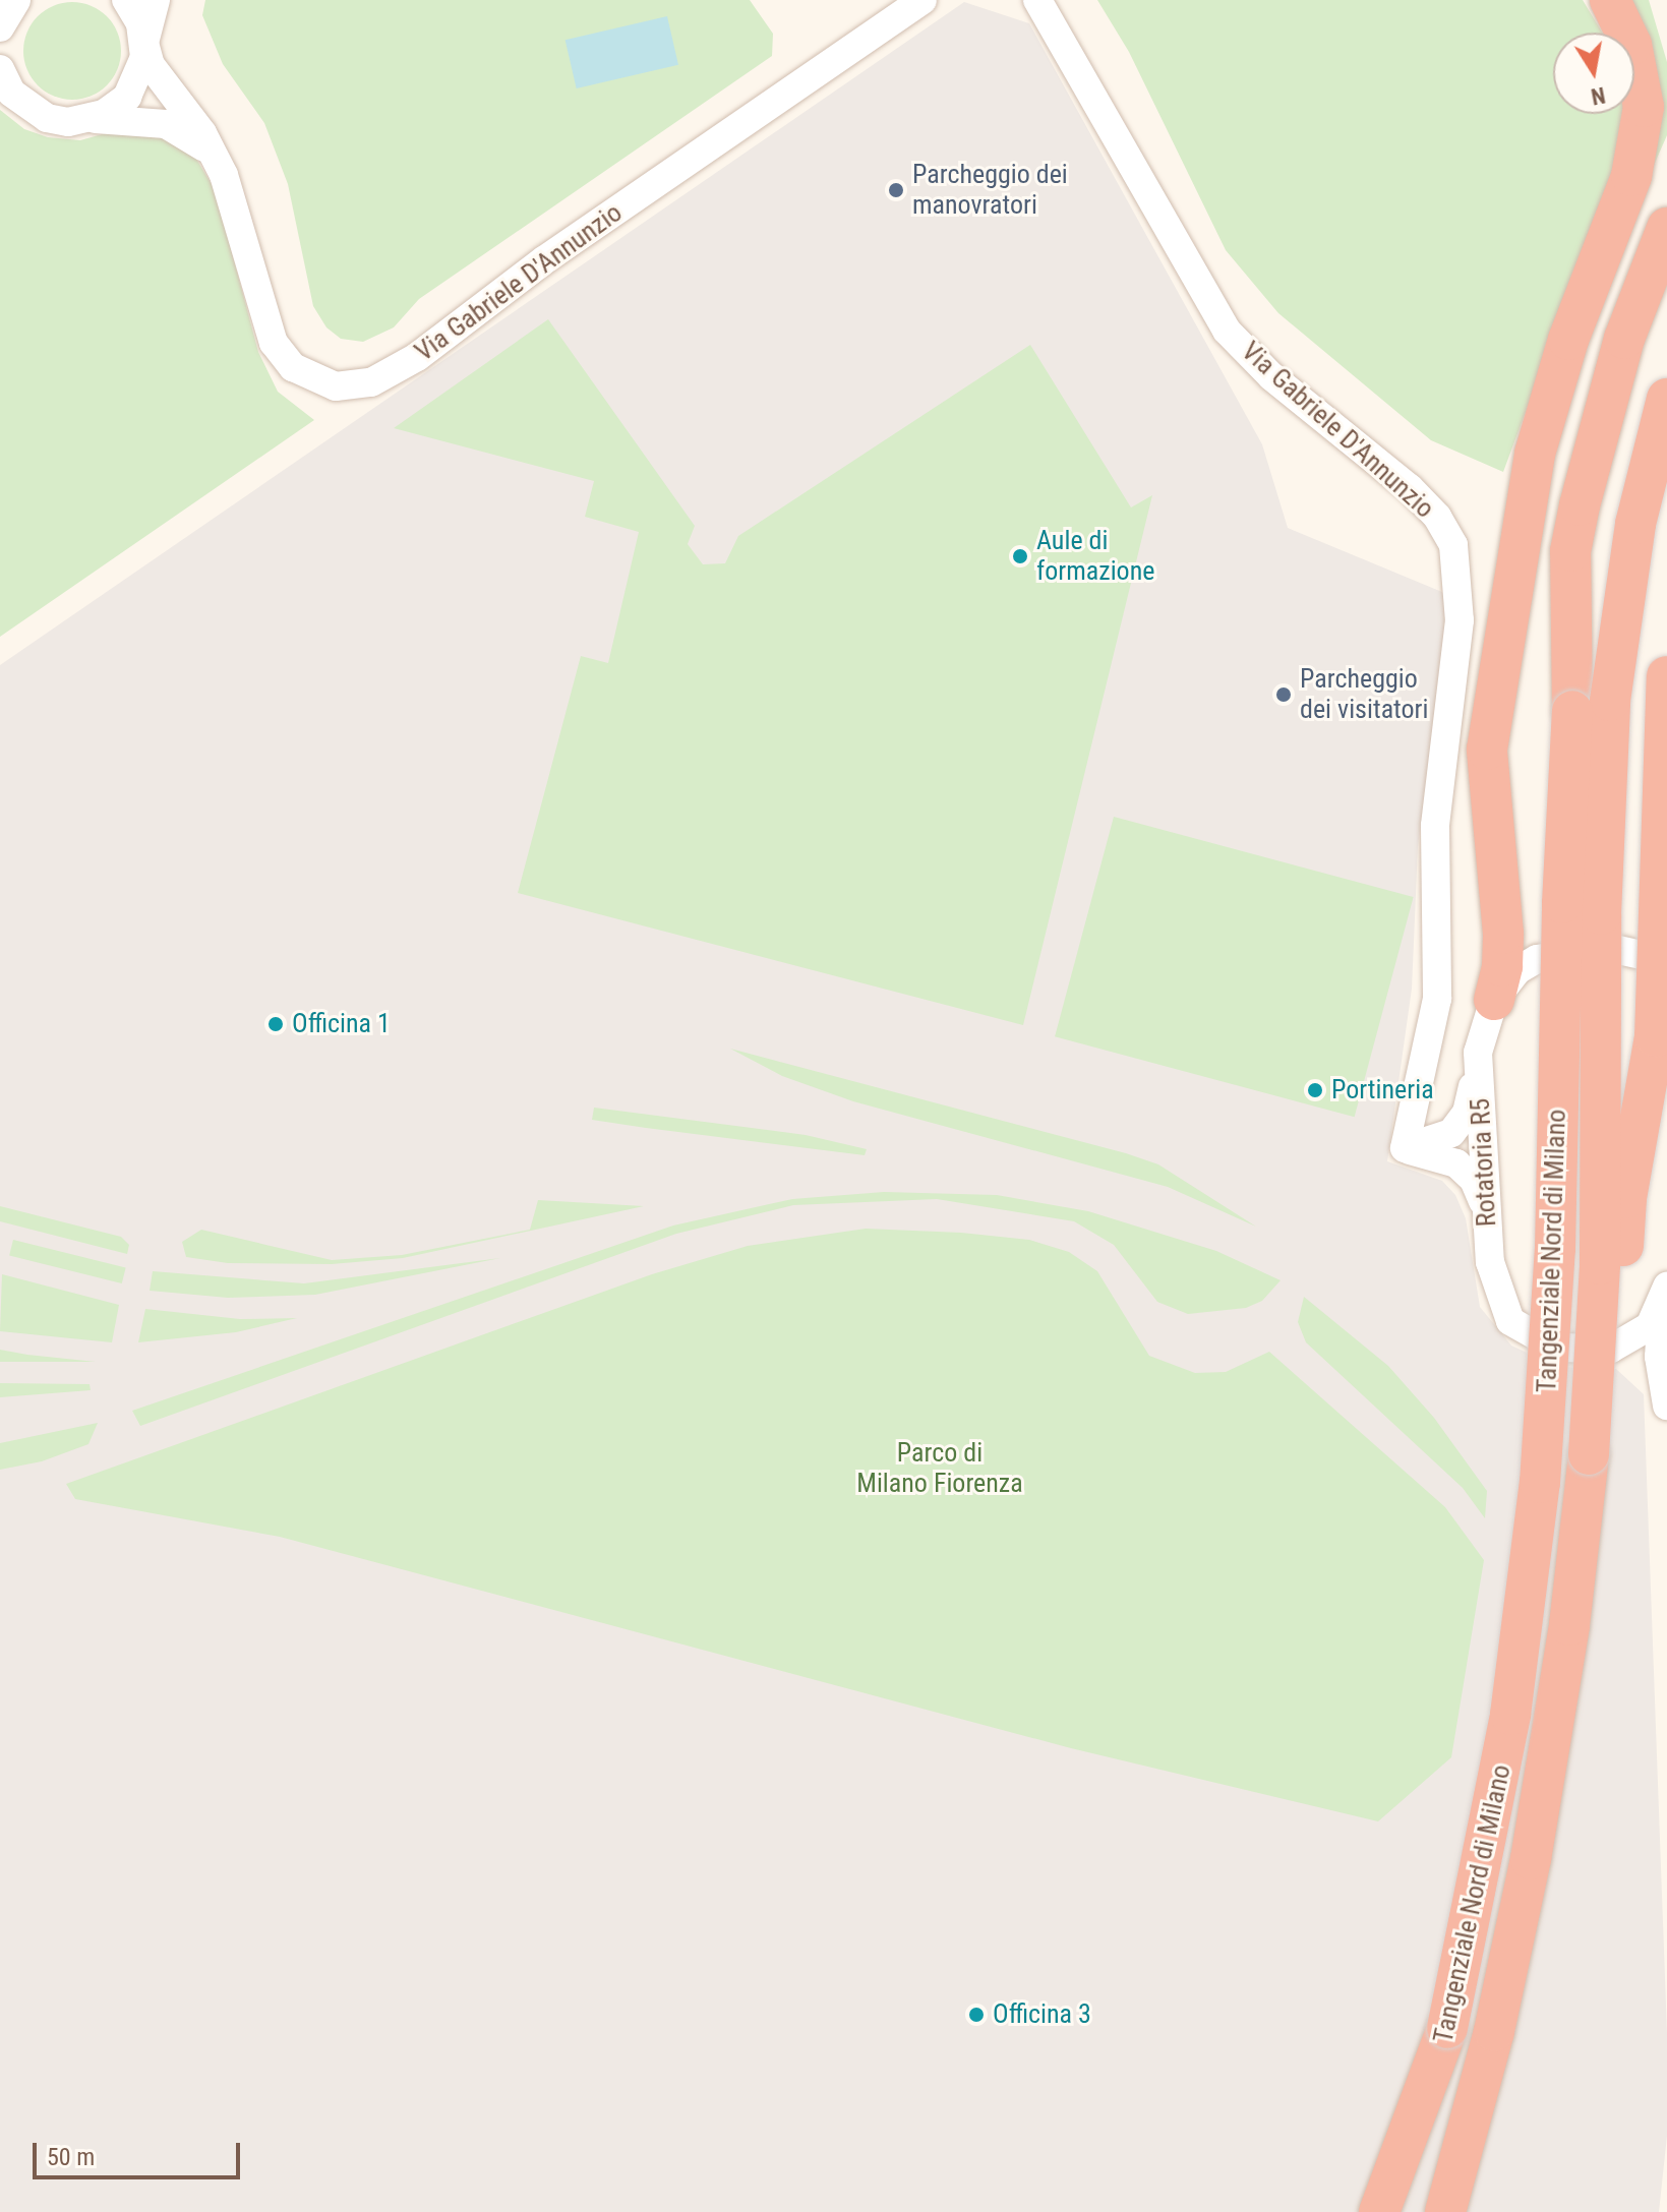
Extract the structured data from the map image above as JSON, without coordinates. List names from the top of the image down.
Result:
{
  "streets": {
    "highway": ["Tangenziale Nord di Milano"],
    "street": ["Via Gabriele D'Annunzio", "Rotatoria R5"]
  },
  "parks": ["Parco di Milano Fiorenza"],
  "places": [
    "Parcheggio dei manovratori",
    "Aule di formazione",
    "Parcheggio dei visitatori",
    "Officina 1",
    "Portineria",
    "Officina 3"
  ],
  "scale_bar": "50 m",
  "north": "bottom"
}
